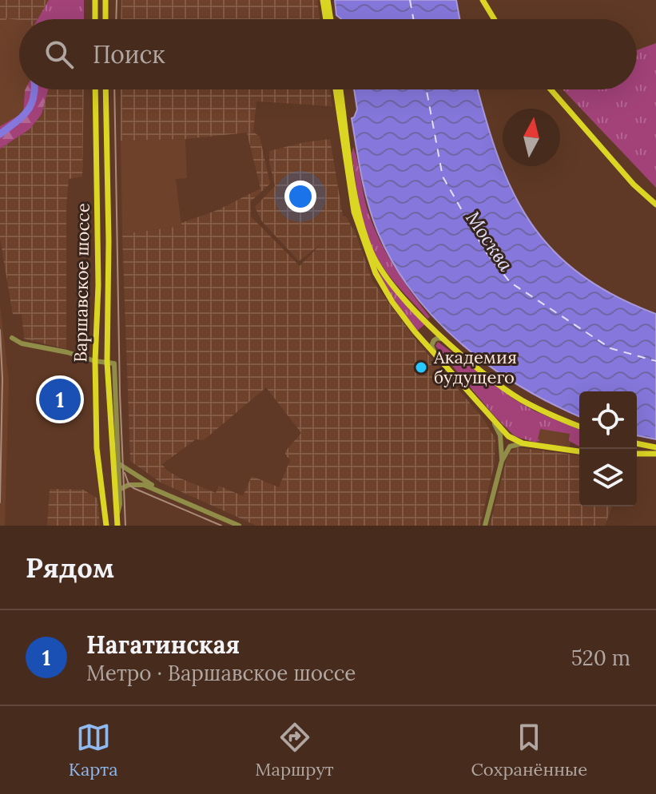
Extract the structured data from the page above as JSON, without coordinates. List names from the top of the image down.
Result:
{
  "streets": {
    "main road": ["Варшавское шоссе"]
  },
  "water": ["Москва"],
  "places": ["Академия будущего"],
  "north": "top",
  "page": {
    "search": "Поиск",
    "pins": "1",
    "heading": "Рядом",
    "list": [
      {
        "mark": "1",
        "name": "Нагатинская",
        "note": "Метро · Варшавское шоссе",
        "value": "520 m"
      }
    ],
    "nav": ["Карта", "Маршрут", "Сохранённые"]
  }
}
